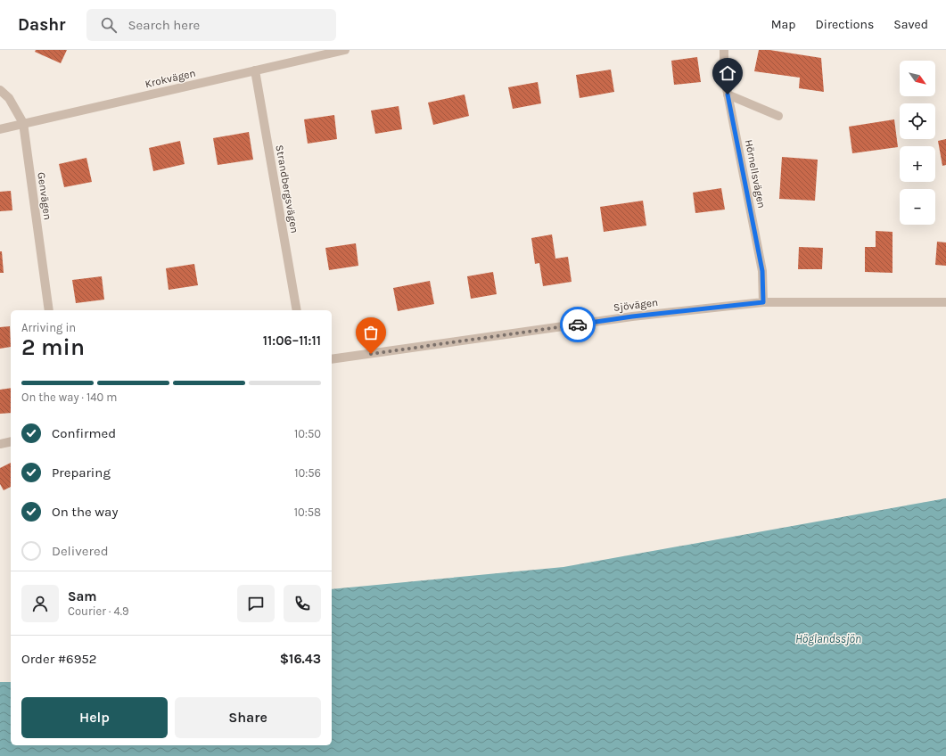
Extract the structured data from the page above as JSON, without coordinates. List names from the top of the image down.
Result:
{
  "streets": {
    "street": [
      "Krokvägen",
      "Hörnellsvägen",
      "Strandbergsvägen",
      "Genvägen",
      "Sjövägen"
    ]
  },
  "crossings": [
    ["Krokvägen", "Strandbergsvägen"],
    ["Krokvägen", "Genvägen"],
    ["Hörnellsvägen", "Sjövägen"]
  ],
  "water": ["Höglandssjön"],
  "north": "bottom right",
  "page": {
    "header": "Dashr",
    "search": "Search here",
    "nav": ["Map", "Directions", "Saved"],
    "map_buttons": ["+", "−"],
    "heading": ["2 min", "Arriving in", "11:06–11:11"],
    "panel": [
      "Sam",
      "Courier · 4.9",
      "Order #6952",
      "$16.43"
    ],
    "bar": "On the way · 140 m",
    "list": [
      ["Confirmed", "10:50"],
      ["Preparing", "10:56"],
      ["On the way", "10:58"],
      "Delivered"
    ],
    "buttons": ["Help", "Share"]
  }
}
